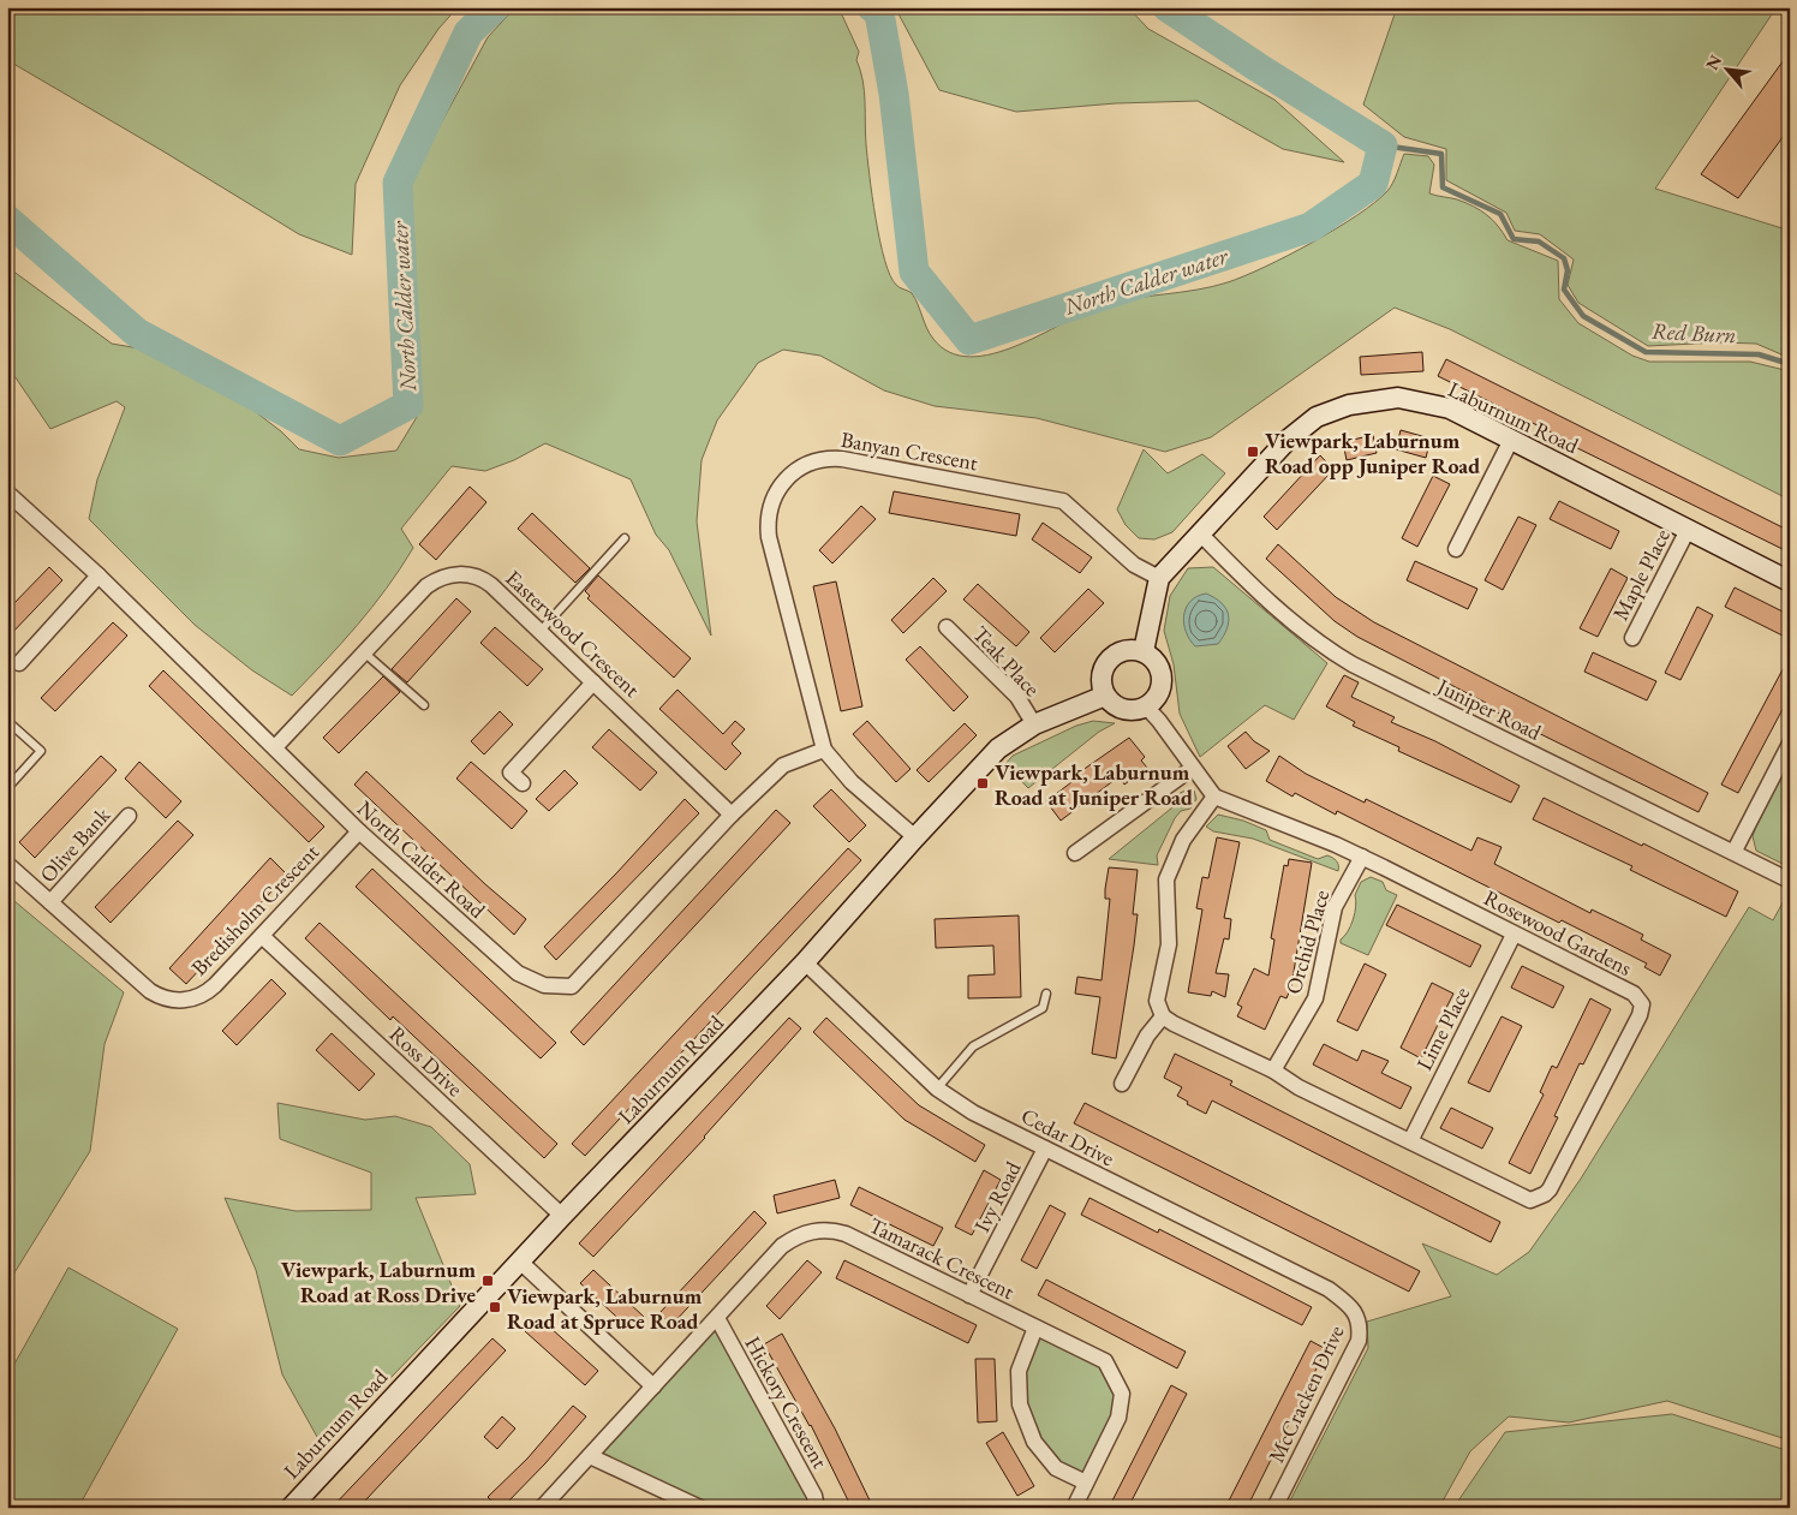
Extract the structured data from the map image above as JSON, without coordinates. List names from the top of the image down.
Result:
{
  "streets": {
    "street": [
      "Laburnum Road",
      "Banyan Crescent",
      "Maple Place",
      "Easterwood Crescent",
      "Teak Place",
      "Juniper Road",
      "Olive Bank",
      "North Calder Road",
      "Bredisholm Crescent",
      "Rosewood Gardens",
      "Orchid Place",
      "Lime Place",
      "Ross Drive",
      "Cedar Drive",
      "Ivy Road",
      "Tamarack Crescent",
      "McCracken Drive",
      "Hickory Crescent"
    ]
  },
  "crossings": [
    ["Laburnum Road", "Banyan Crescent"],
    ["Laburnum Road", "Maple Place"],
    ["Laburnum Road", "Teak Place"],
    ["Laburnum Road", "Juniper Road"],
    ["Laburnum Road", "Ross Drive"],
    ["Laburnum Road", "Cedar Drive"],
    ["Banyan Crescent", "North Calder Road"],
    ["Easterwood Crescent", "North Calder Road"],
    ["Olive Bank", "Bredisholm Crescent"],
    ["North Calder Road", "Bredisholm Crescent"],
    ["Bredisholm Crescent", "Ross Drive"],
    ["Rosewood Gardens", "Orchid Place"],
    ["Rosewood Gardens", "Lime Place"],
    ["Cedar Drive", "Ivy Road"],
    ["Cedar Drive", "McCracken Drive"],
    ["Ivy Road", "Tamarack Crescent"],
    ["Tamarack Crescent", "Hickory Crescent"]
  ],
  "water": ["North Calder water", "Red Burn"],
  "places": {
    "transit": [
      "Viewpark, Laburnum Road opp Juniper Road",
      "Viewpark, Laburnum Road at Juniper Road",
      "Viewpark, Laburnum Road at Ross Drive",
      "Viewpark, Laburnum Road at Spruce Road"
    ]
  },
  "north": "top left"
}
